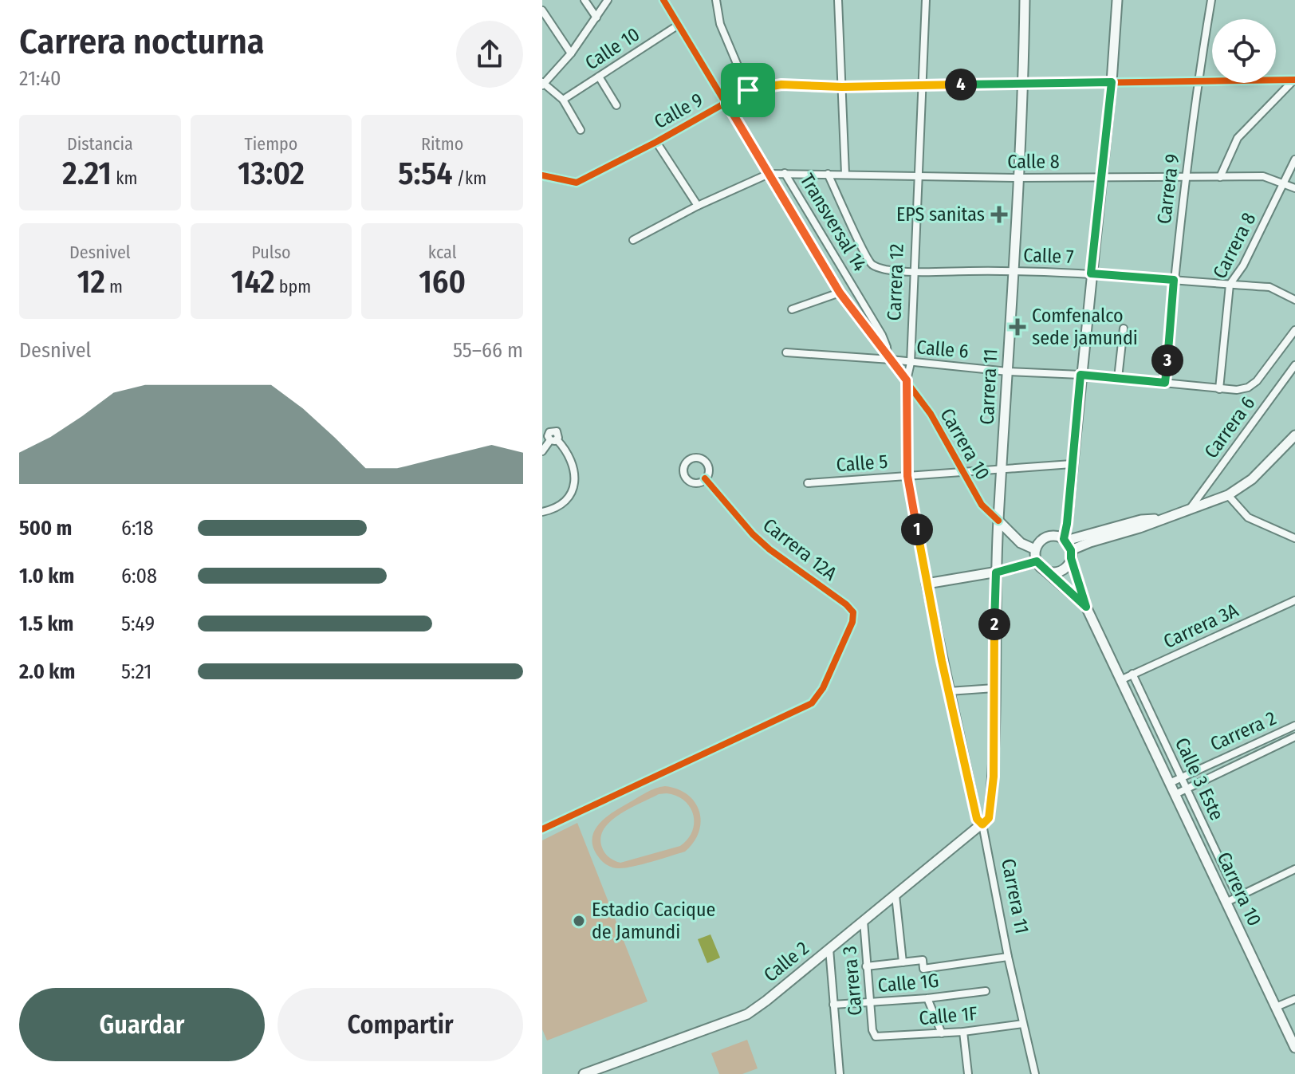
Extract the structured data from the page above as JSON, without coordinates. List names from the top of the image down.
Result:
{
  "streets": {
    "main road": [
      "Carrera 12",
      "Carrera 11",
      "Carrera 10",
      "Calle 2"
    ],
    "street": [
      "Calle 10",
      "Calle 9",
      "Calle 8",
      "Carrera 9",
      "Transversal 14",
      "Carrera 8",
      "Calle 7",
      "Calle 6",
      "Carrera 6",
      "Calle 5",
      "Carrera 12A",
      "Carrera 3A",
      "Carrera 2",
      "Calle 3 Este",
      "Carrera 3",
      "Calle 1G",
      "Calle 1F"
    ]
  },
  "crossings": [
    ["Calle 10", "Carrera 10"],
    ["Calle 9", "Carrera 9"],
    ["Calle 9", "Carrera 12"],
    ["Calle 9", "Carrera 11"],
    ["Calle 9", "Carrera 10"],
    ["Calle 8", "Carrera 9"],
    ["Calle 8", "Transversal 14"],
    ["Calle 8", "Carrera 8"],
    ["Calle 8", "Calle 7"],
    ["Calle 8", "Carrera 12"],
    ["Calle 8", "Carrera 11"],
    ["Calle 8", "Carrera 10"],
    ["Carrera 9", "Calle 7"],
    ["Carrera 9", "Calle 6"],
    ["Transversal 14", "Calle 6"],
    ["Transversal 14", "Carrera 10"],
    ["Carrera 8", "Calle 7"],
    ["Carrera 8", "Calle 6"],
    ["Calle 7", "Carrera 12"],
    ["Calle 7", "Carrera 11"],
    ["Calle 7", "Carrera 10"],
    ["Carrera 12", "Calle 6"],
    ["Carrera 12", "Carrera 11"],
    ["Carrera 12", "Carrera 10"],
    ["Carrera 12", "Calle 5"],
    ["Carrera 12", "Calle 2"],
    ["Calle 6", "Carrera 11"],
    ["Calle 6", "Carrera 10"],
    ["Carrera 11", "Carrera 10"],
    ["Carrera 11", "Calle 5"],
    ["Carrera 11", "Calle 2"],
    ["Carrera 11", "Calle 1F"],
    ["Carrera 10", "Calle 5"],
    ["Carrera 10", "Carrera 3A"],
    ["Carrera 10", "Carrera 2"],
    ["Carrera 3A", "Calle 3 Este"],
    ["Carrera 2", "Calle 3 Este"],
    ["Calle 2", "Carrera 3"],
    ["Carrera 3", "Calle 1G"],
    ["Carrera 3", "Calle 1F"]
  ],
  "places": {
    "health": ["EPS sanitas", "Comfenalco sede jamundi"],
    "other": ["Estadio Cacique de Jamundi"]
  },
  "page": {
    "heading": ["Carrera nocturna", "21:40"],
    "pins": [
      "4",
      "3",
      "1",
      "2"
    ],
    "stats": [
      ["Distancia", "2.21 km"],
      ["Tiempo", "13:02"],
      ["Ritmo", "5:54 /km"],
      ["Desnivel", "12 m"],
      ["Pulso", "142 bpm"],
      ["kcal", "160"]
    ],
    "chart": ["Desnivel", "55–66 m"],
    "list": [
      {
        "name": "500 m",
        "note": "6:18"
      },
      {
        "name": "1.0 km",
        "note": "6:08"
      },
      {
        "name": "1.5 km",
        "note": "5:49"
      },
      {
        "name": "2.0 km",
        "note": "5:21"
      }
    ],
    "buttons": ["Guardar", "Compartir"]
  }
}
